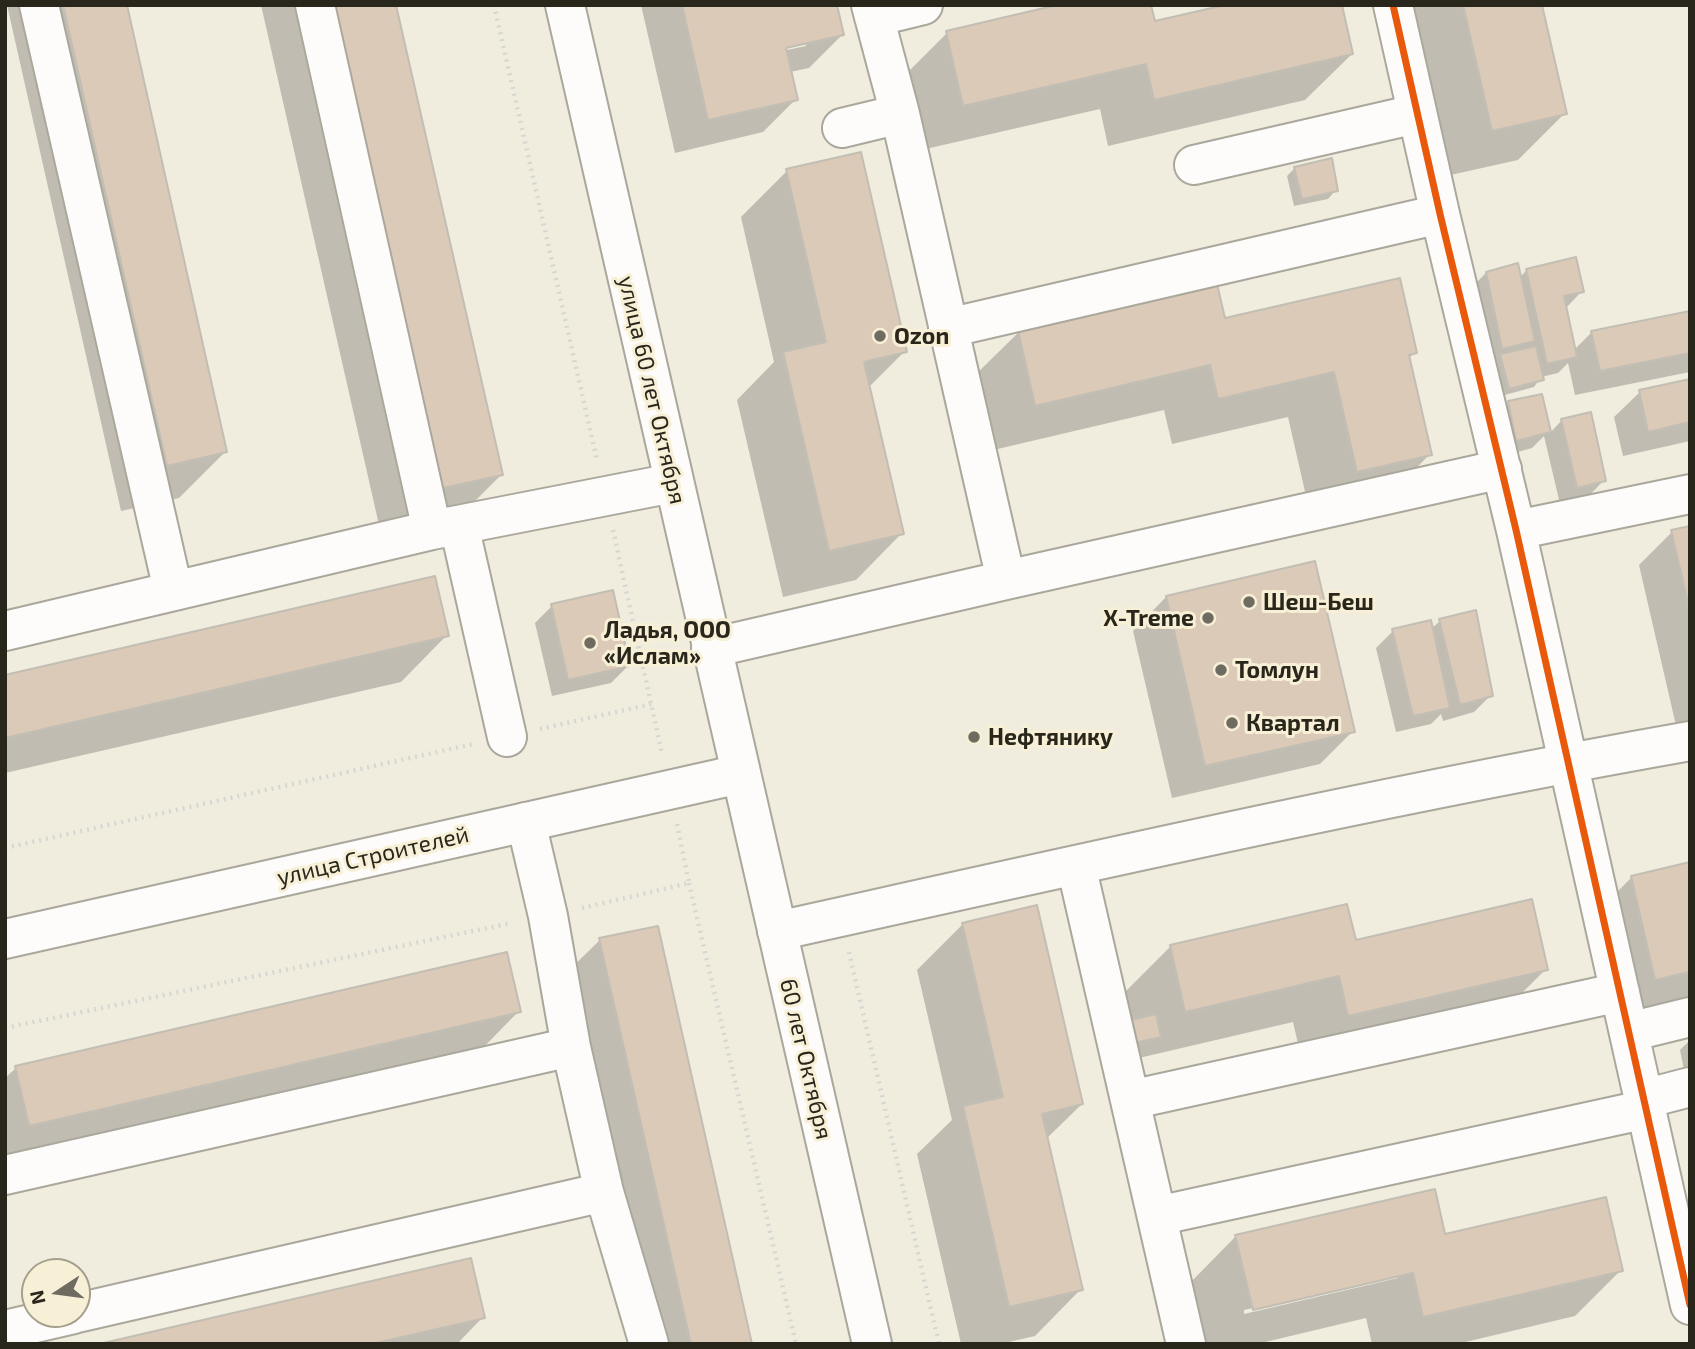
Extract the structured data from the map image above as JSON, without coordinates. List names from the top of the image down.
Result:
{
  "streets": {
    "main road": ["улица 60 лет Октября", "улица Строителей", "60 лет Октября"]
  },
  "crossings": [
    ["улица 60 лет Октября", "улица Строителей"],
    ["улица 60 лет Октября", "60 лет Октября"],
    ["улица Строителей", "60 лет Октября"]
  ],
  "places": [
    "Ozon",
    "Шеш-Беш",
    "X-Treme",
    "Ладья, ООО «Ислам»",
    "Томлун",
    "Квартал",
    "Нефтянику"
  ],
  "north": "left"
}
